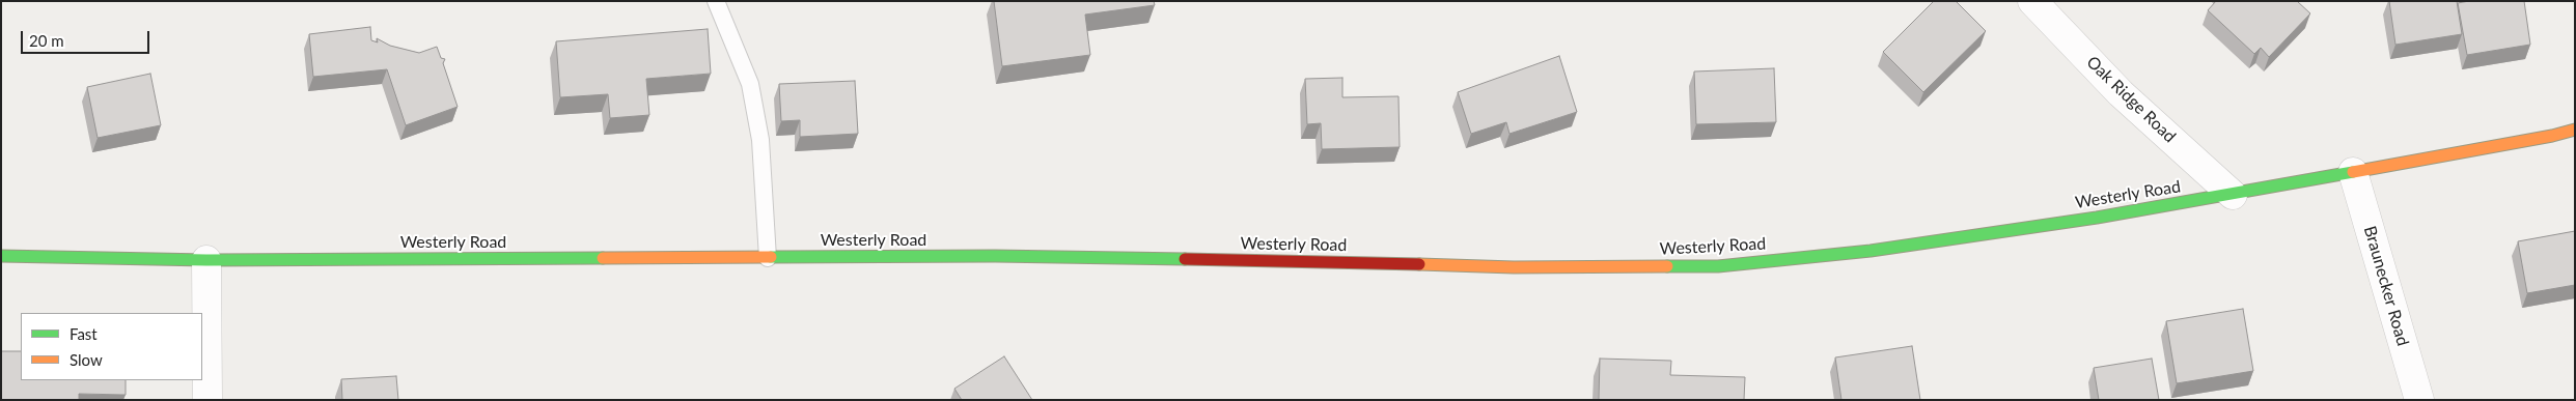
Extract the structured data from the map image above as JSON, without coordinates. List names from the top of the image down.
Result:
{
  "streets": {
    "street": ["Oak Ridge Road", "Westerly Road", "Braunecker Road"]
  },
  "crossings": [
    ["Oak Ridge Road", "Westerly Road"],
    ["Westerly Road", "Braunecker Road"]
  ],
  "legend": ["Fast", "Slow"],
  "scale_bar": "20 m"
}
